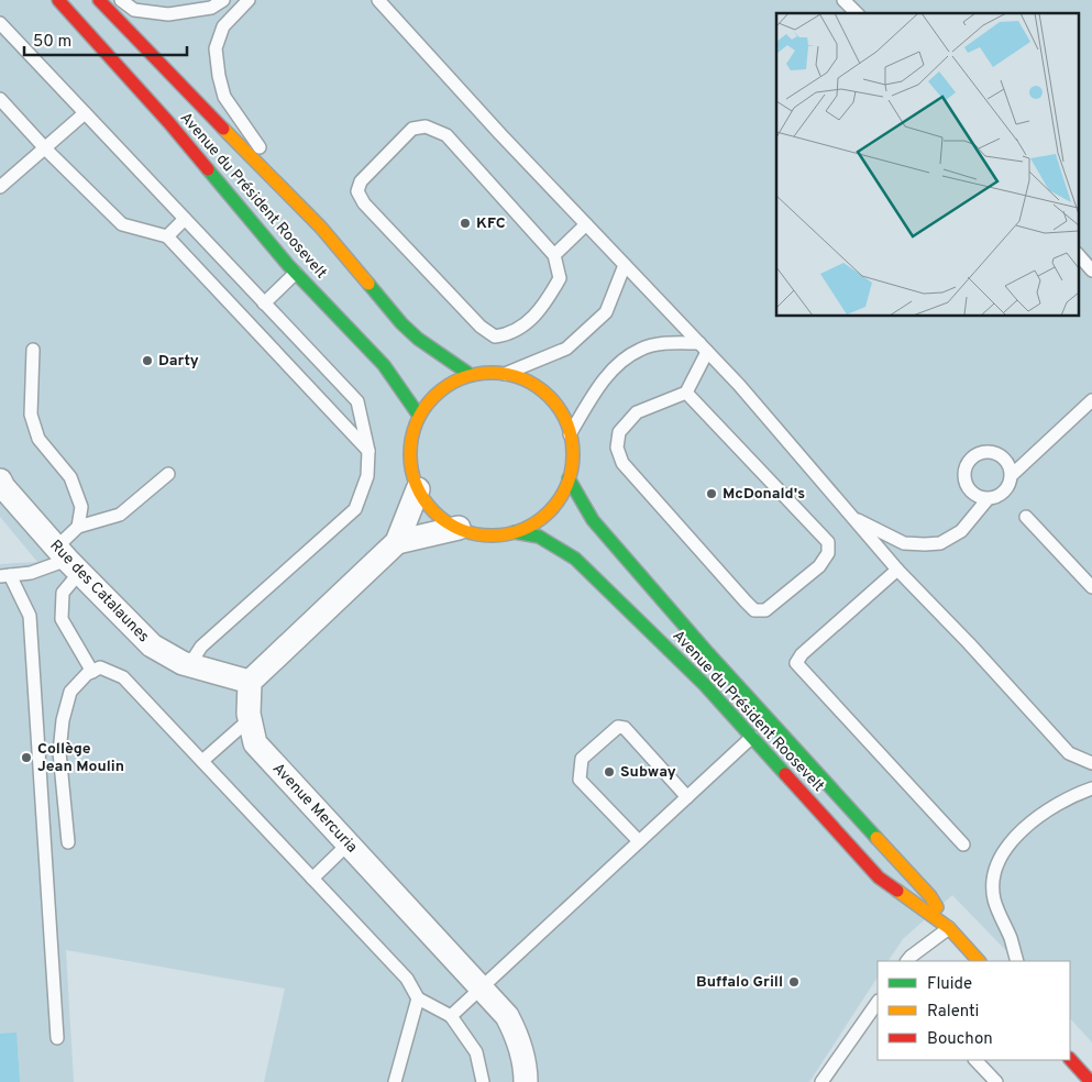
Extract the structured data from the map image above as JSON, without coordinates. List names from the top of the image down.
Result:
{
  "streets": {
    "main road": ["Avenue du Président Roosevelt"],
    "street": ["Rue des Catalaunes", "Avenue Mercuria"]
  },
  "crossings": [
    ["Rue des Catalaunes", "Avenue Mercuria"]
  ],
  "places": [
    "KFC",
    "Darty",
    "McDonald's",
    "Collège Jean Moulin",
    "Subway",
    "Buffalo Grill"
  ],
  "legend": ["Fluide", "Ralenti", "Bouchon"],
  "scale_bar": "50 m"
}
